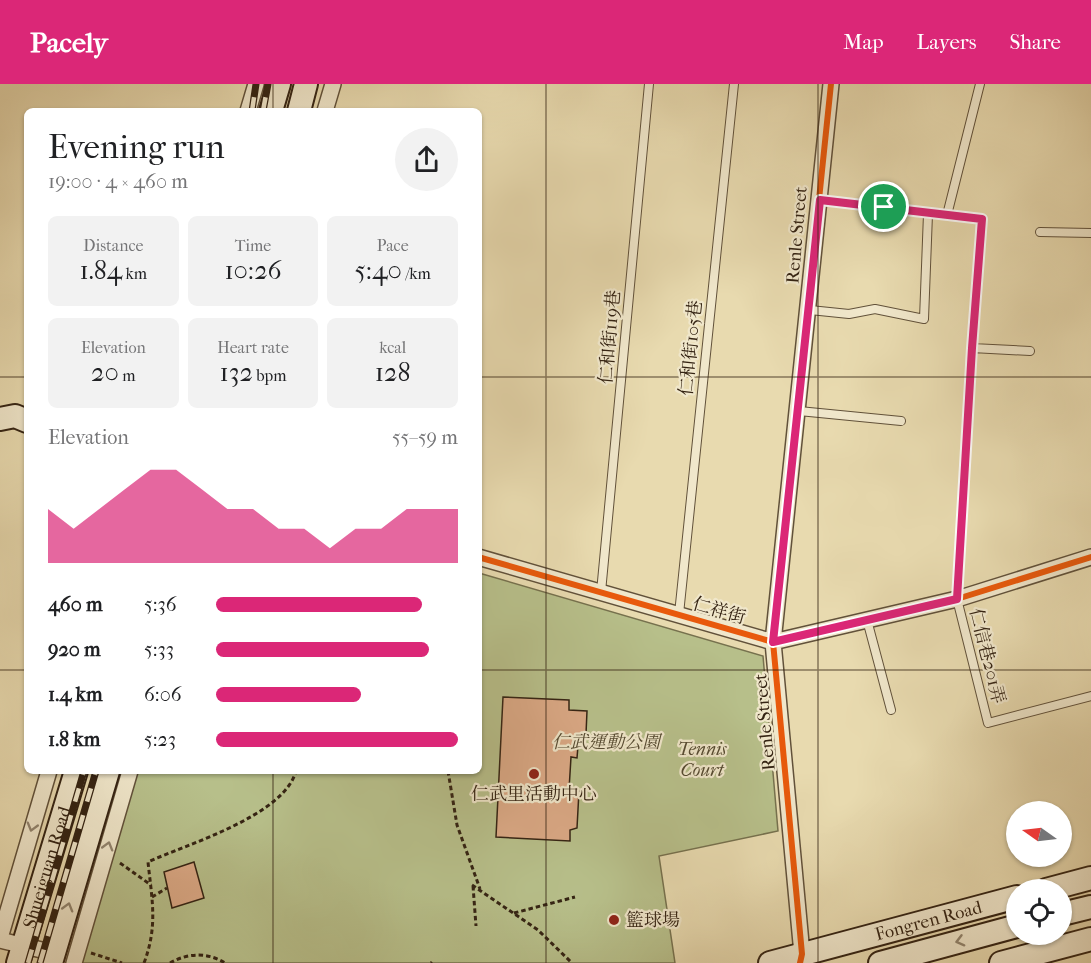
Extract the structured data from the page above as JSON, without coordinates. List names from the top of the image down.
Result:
{
  "streets": {
    "main road": ["Shueiguan Road", "Fongren Road"],
    "street": ["Renle Street", "仁祥街"],
    "lane": ["仁和街119巷", "仁和街105巷", "仁信巷201弄"]
  },
  "crossings": [
    ["Renle Street", "仁祥街"],
    ["Renle Street", "Fongren Road"],
    ["仁和街119巷", "仁祥街"],
    ["仁和街105巷", "仁祥街"],
    ["仁祥街", "仁信巷201弄"]
  ],
  "parks": ["仁武運動公園", "Tennis Court"],
  "places": ["仁武里活動中心", "籃球場"],
  "north": "left",
  "page": {
    "header": "Pacely",
    "nav": ["Map", "Layers", "Share"],
    "heading": ["Evening run", "19:00 · 4 × 460 m"],
    "stats": [
      ["Distance", "1.84 km"],
      ["Time", "10:26"],
      ["Pace", "5:40 /km"],
      ["Elevation", "20 m"],
      ["Heart rate", "132 bpm"],
      ["kcal", "128"]
    ],
    "chart": ["Elevation", "55–59 m"],
    "list": [
      {
        "name": "460 m",
        "note": "5:36"
      },
      {
        "name": "920 m",
        "note": "5:33"
      },
      {
        "name": "1.4 km",
        "note": "6:06"
      },
      {
        "name": "1.8 km",
        "note": "5:23"
      }
    ]
  }
}
